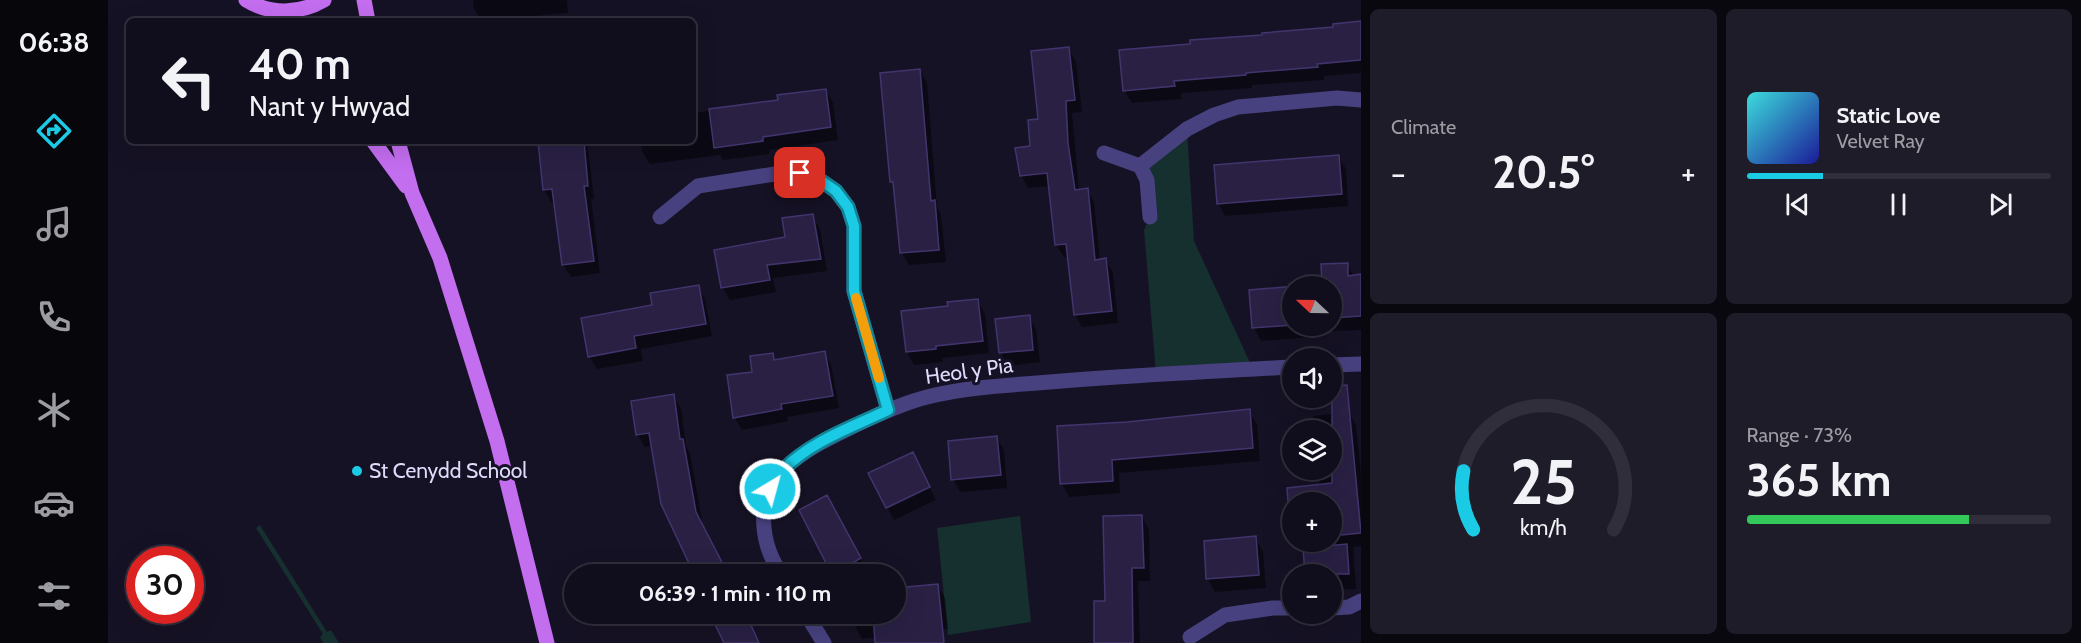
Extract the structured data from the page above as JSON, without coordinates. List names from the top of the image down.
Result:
{
  "streets": {
    "street": ["Heol y Pia"]
  },
  "places": ["St Cenydd School"],
  "north": "left",
  "page": {
    "tabs": "06:38",
    "tile": [
      "Climate",
      ["Range · 73%", "365 km"]
    ],
    "turn": ["40 m", "Nant y Hwyad"],
    "song": ["Static Love", "Velvet Ray"],
    "heat": ["−", "20.5°", "+"],
    "map_buttons": ["+", "−"],
    "limit": "30",
    "trip": "06:39 · 1 min · 110 m",
    "gauge": ["25", "km/h"]
  }
}
